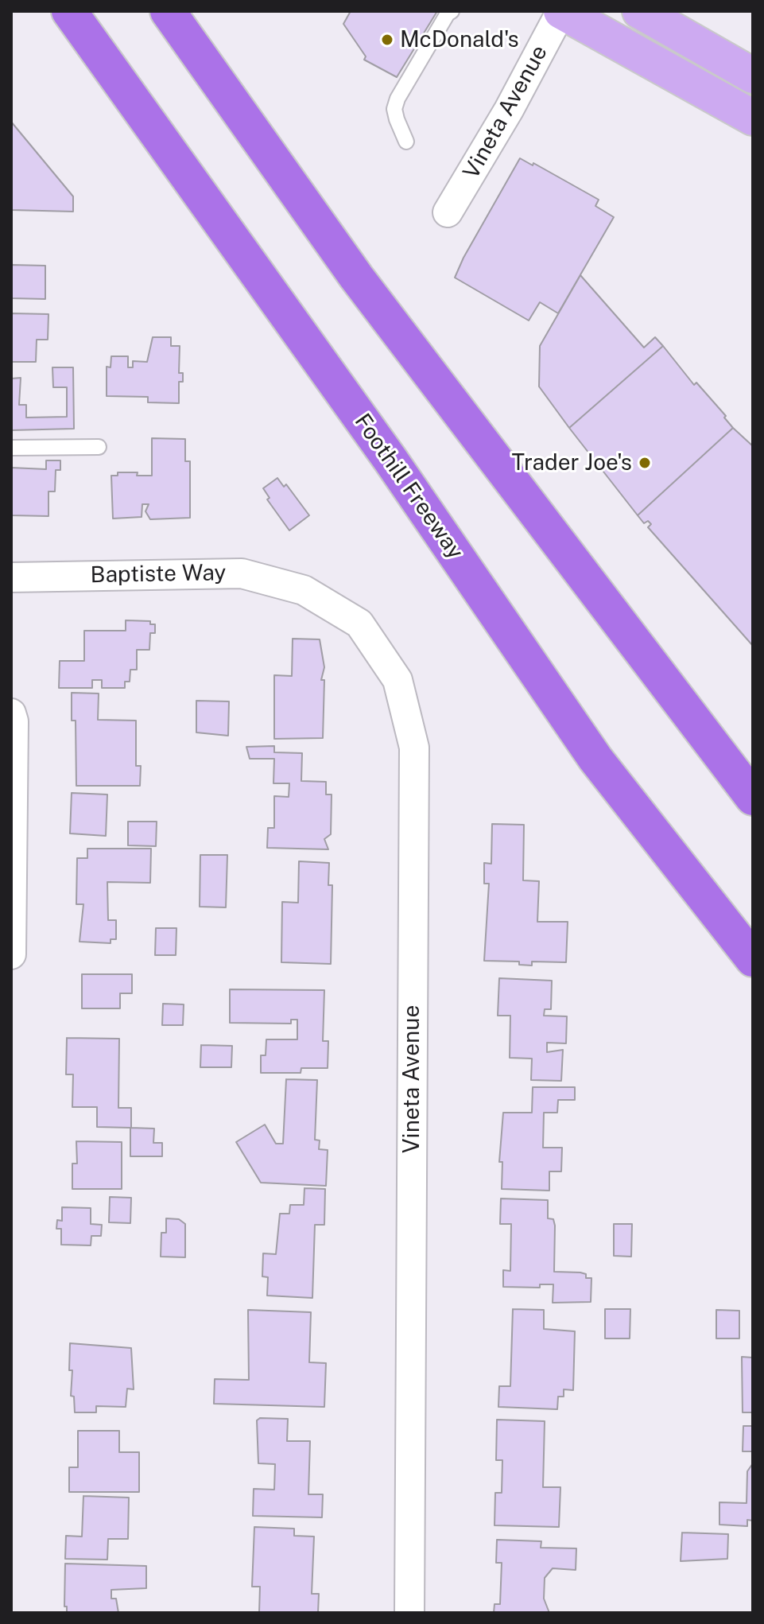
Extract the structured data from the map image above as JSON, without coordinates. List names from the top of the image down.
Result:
{
  "streets": {
    "highway": ["Foothill Freeway"],
    "street": ["Vineta Avenue", "Baptiste Way"]
  },
  "crossings": [
    ["Vineta Avenue", "Baptiste Way"]
  ],
  "places": ["McDonald's", "Trader Joe's"]
}
